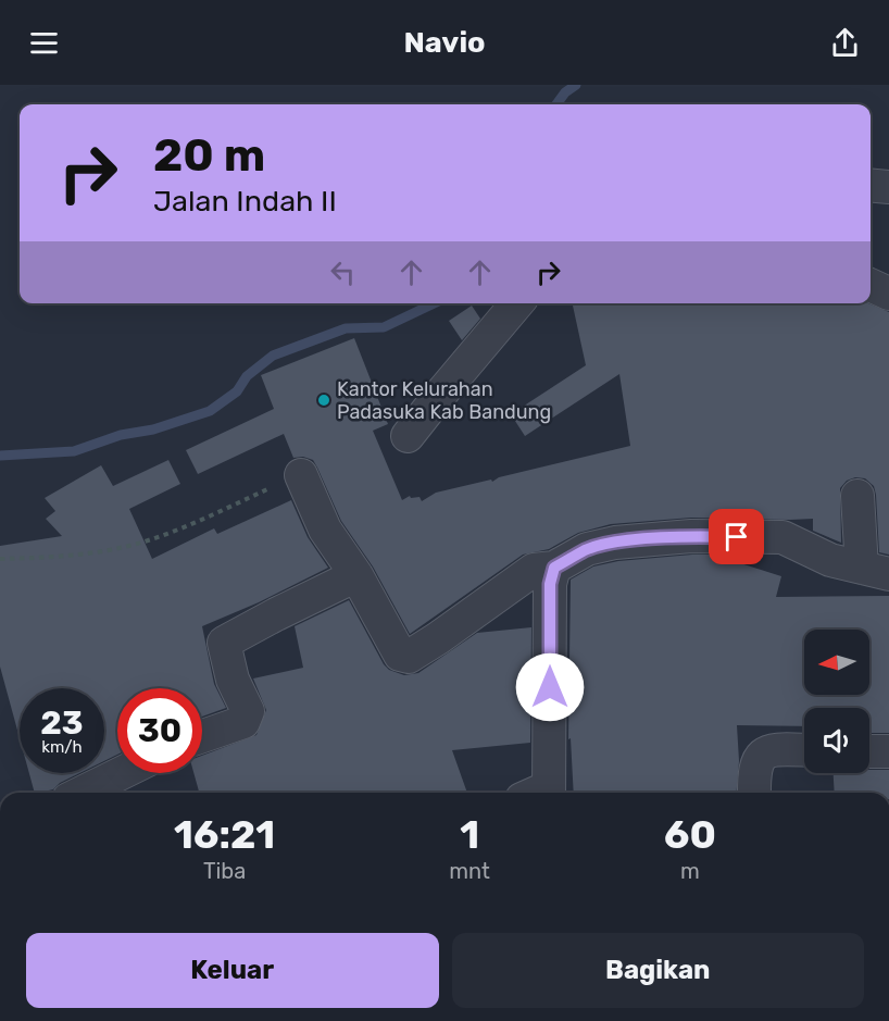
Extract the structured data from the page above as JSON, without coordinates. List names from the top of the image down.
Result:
{
  "places": ["Kantor Kelurahan Padasuka Kab Bandung"],
  "north": "left",
  "page": {
    "header": "Navio",
    "turn": ["20 m", "Jalan Indah II"],
    "speed": "23 km/h",
    "limit": "30",
    "eta": [
      "16:21",
      "Tiba",
      "1",
      "mnt",
      "60",
      "m"
    ],
    "buttons": ["Keluar", "Bagikan"]
  }
}
